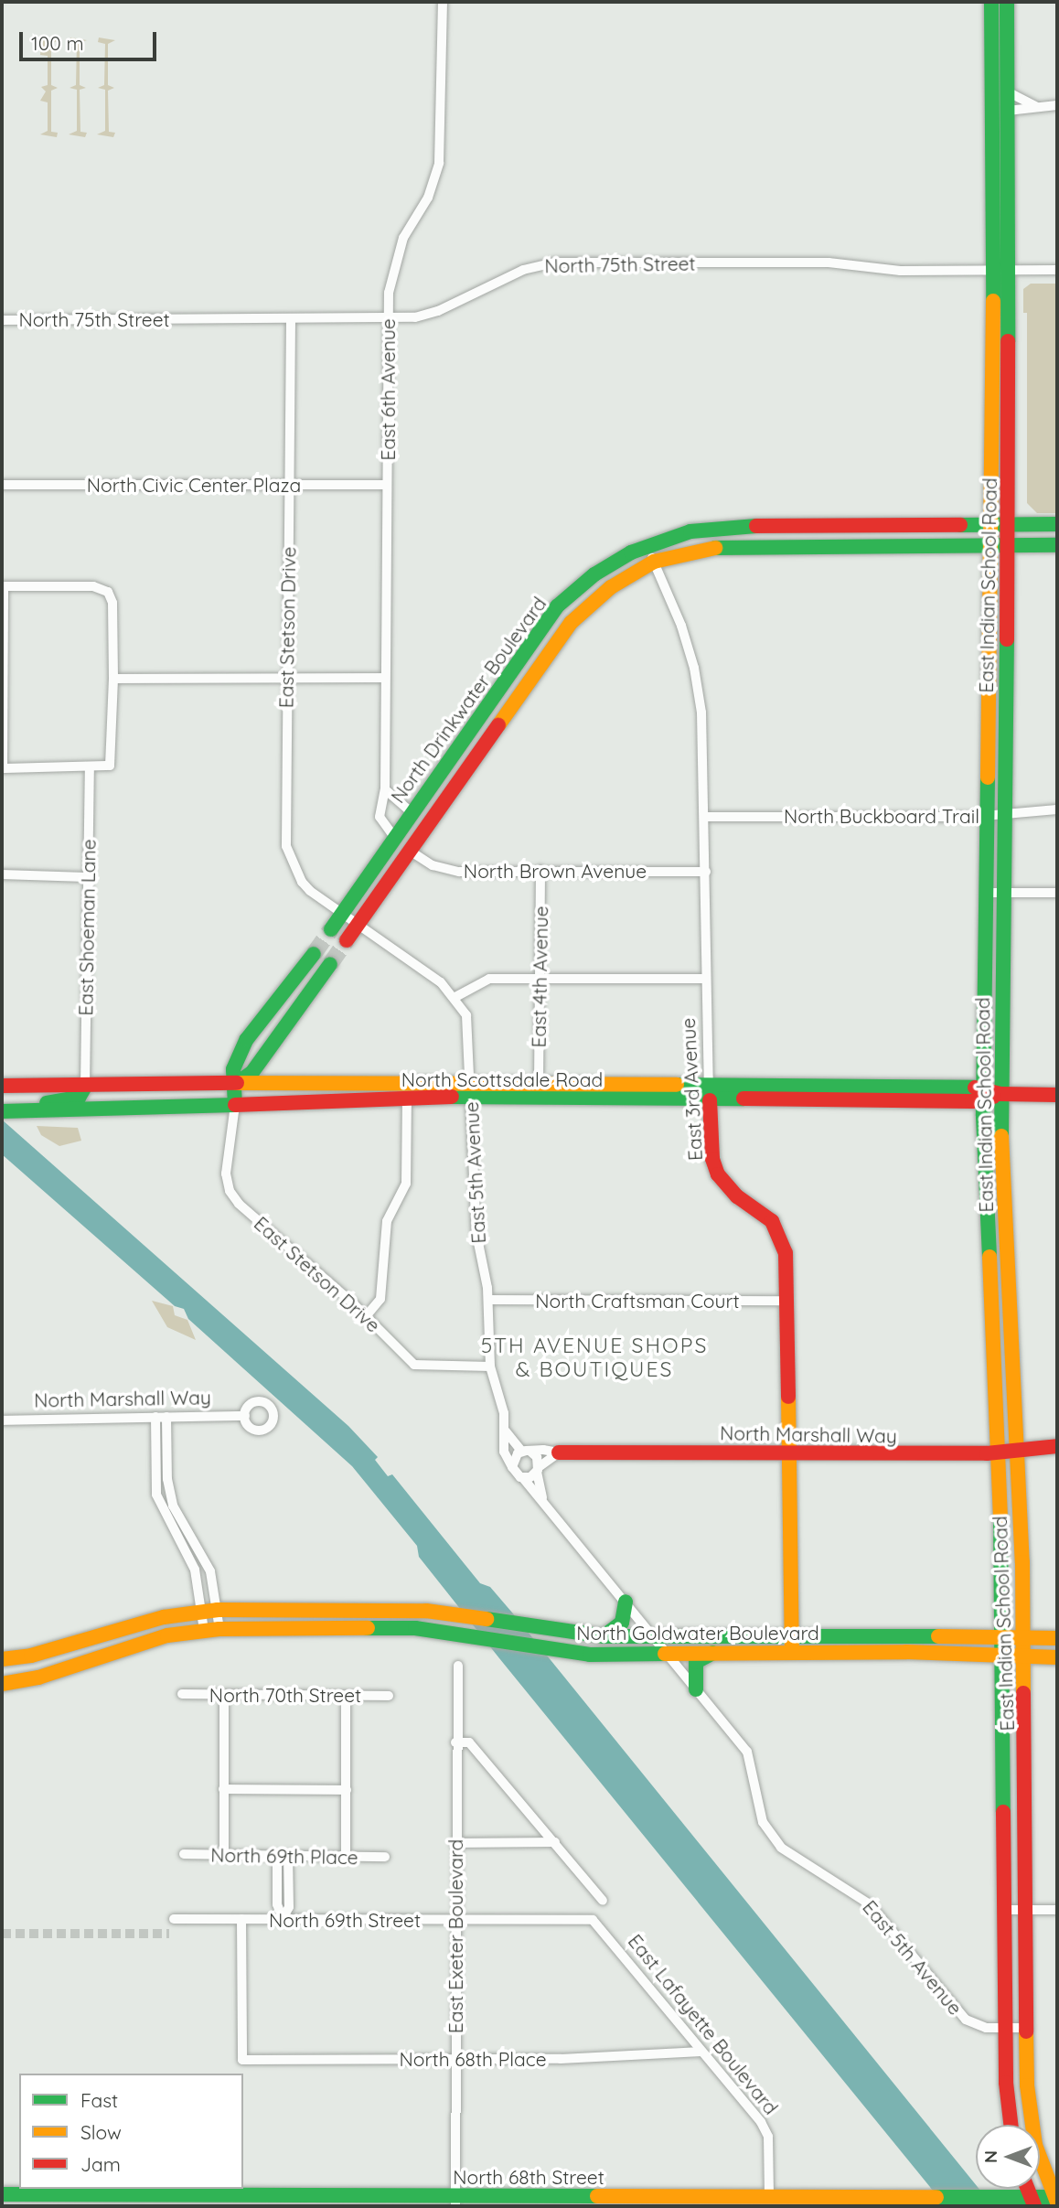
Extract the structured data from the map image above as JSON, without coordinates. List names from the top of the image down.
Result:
{
  "streets": {
    "main road": [
      "East Indian School Road",
      "North Drinkwater Boulevard",
      "North Scottsdale Road",
      "East 3rd Avenue",
      "North Marshall Way",
      "North Goldwater Boulevard",
      "North 68th Street"
    ],
    "street": [
      "North 75th Street",
      "East 6th Avenue",
      "North Civic Center Plaza",
      "East Stetson Drive",
      "North Buckboard Trail",
      "North Brown Avenue",
      "East Shoeman Lane",
      "East 4th Avenue",
      "East 5th Avenue",
      "North Craftsman Court",
      "North 70th Street",
      "North 69th Place",
      "North 69th Street",
      "East Exeter Boulevard",
      "East Lafayette Boulevard",
      "North 68th Place"
    ]
  },
  "crossings": [
    ["North 75th Street", "East 6th Avenue"],
    ["North 75th Street", "East Indian School Road"],
    ["North 75th Street", "East Stetson Drive"],
    ["East 6th Avenue", "North Civic Center Plaza"],
    ["East 6th Avenue", "North Drinkwater Boulevard"],
    ["North Civic Center Plaza", "East Stetson Drive"],
    ["East Indian School Road", "North Drinkwater Boulevard"],
    ["East Indian School Road", "North Buckboard Trail"],
    ["East Indian School Road", "North Scottsdale Road"],
    ["East Indian School Road", "East 5th Avenue"],
    ["East Indian School Road", "North Marshall Way"],
    ["East Indian School Road", "North Goldwater Boulevard"],
    ["East Indian School Road", "North 68th Street"],
    ["East Stetson Drive", "North Drinkwater Boulevard"],
    ["East Stetson Drive", "North Scottsdale Road"],
    ["East Stetson Drive", "East 5th Avenue"],
    ["North Drinkwater Boulevard", "North Brown Avenue"],
    ["North Drinkwater Boulevard", "East 3rd Avenue"],
    ["North Drinkwater Boulevard", "East 5th Avenue"],
    ["North Buckboard Trail", "East 3rd Avenue"],
    ["North Brown Avenue", "East 4th Avenue"],
    ["North Brown Avenue", "East 3rd Avenue"],
    ["East Shoeman Lane", "North Scottsdale Road"],
    ["East 4th Avenue", "North Scottsdale Road"],
    ["North Scottsdale Road", "East 3rd Avenue"],
    ["North Scottsdale Road", "East 5th Avenue"],
    ["East 3rd Avenue", "North Craftsman Court"],
    ["East 3rd Avenue", "North Marshall Way"],
    ["East 3rd Avenue", "North Goldwater Boulevard"],
    ["East 5th Avenue", "North Craftsman Court"],
    ["East 5th Avenue", "North Marshall Way"],
    ["East 5th Avenue", "North Goldwater Boulevard"],
    ["North 69th Street", "East Exeter Boulevard"],
    ["North 69th Street", "East Lafayette Boulevard"],
    ["North 69th Street", "North 68th Place"],
    ["East Exeter Boulevard", "North 68th Place"],
    ["East Exeter Boulevard", "North 68th Street"],
    ["East Lafayette Boulevard", "North 68th Place"],
    ["East Lafayette Boulevard", "North 68th Street"]
  ],
  "districts": ["5TH AVENUE SHOPS & BOUTIQUES"],
  "legend": ["Fast", "Slow", "Jam"],
  "scale_bar": "100 m",
  "north": "left"
}
